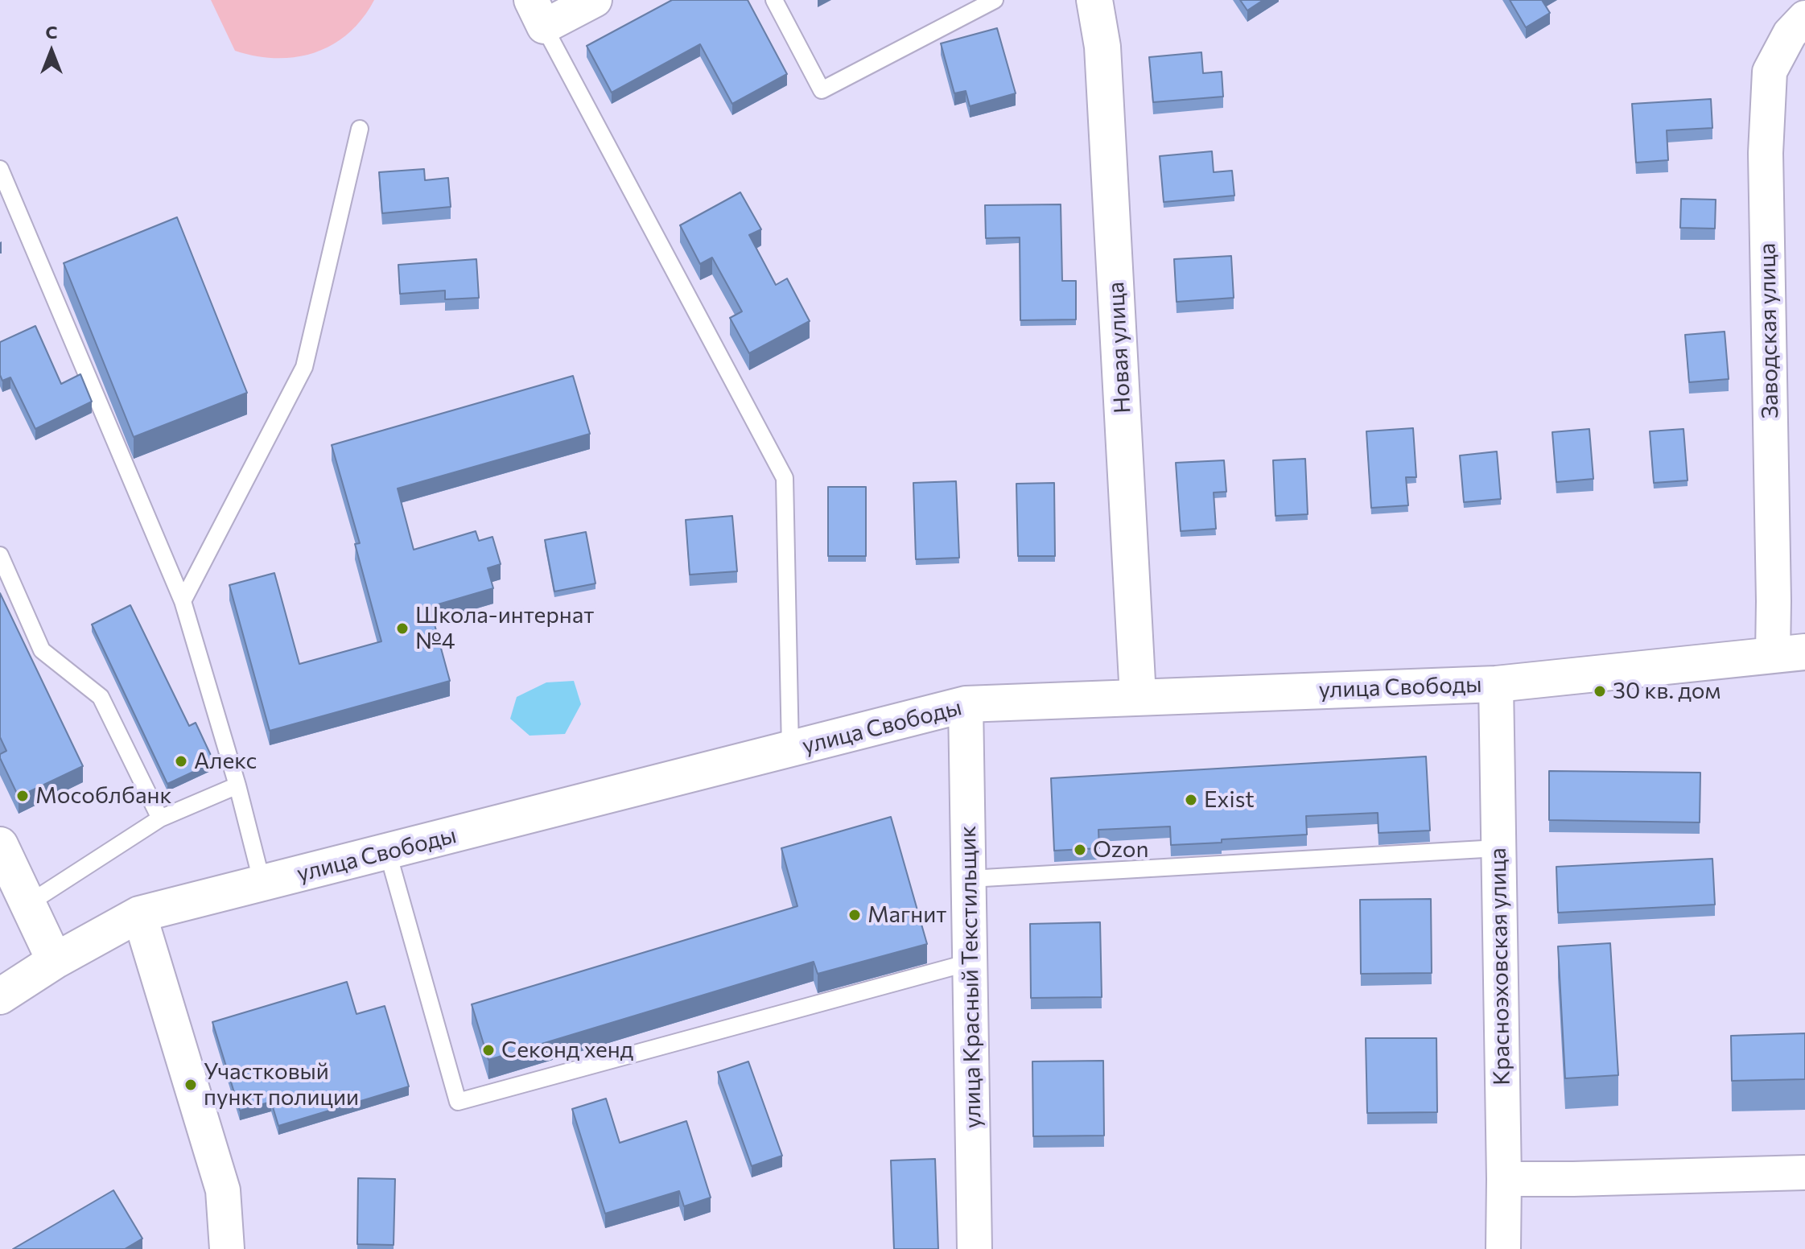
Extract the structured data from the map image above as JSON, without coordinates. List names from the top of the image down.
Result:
{
  "streets": {
    "main road": ["Новая улица", "улица Свободы"],
    "street": ["Заводская улица", "Красноэховская улица", "улица Красный Текстильщик"]
  },
  "crossings": [
    ["Заводская улица", "улица Свободы"],
    ["Новая улица", "улица Свободы"],
    ["улица Свободы", "Красноэховская улица"],
    ["улица Свободы", "улица Красный Текстильщик"]
  ],
  "places": [
    "Школа-интернат №4",
    "30 кв. дом",
    "Алекс",
    "Мособлбанк",
    "Exist",
    "Ozon",
    "Магнит",
    "Секонд хенд",
    "Участковый пункт полиции"
  ],
  "north": "top"
}
